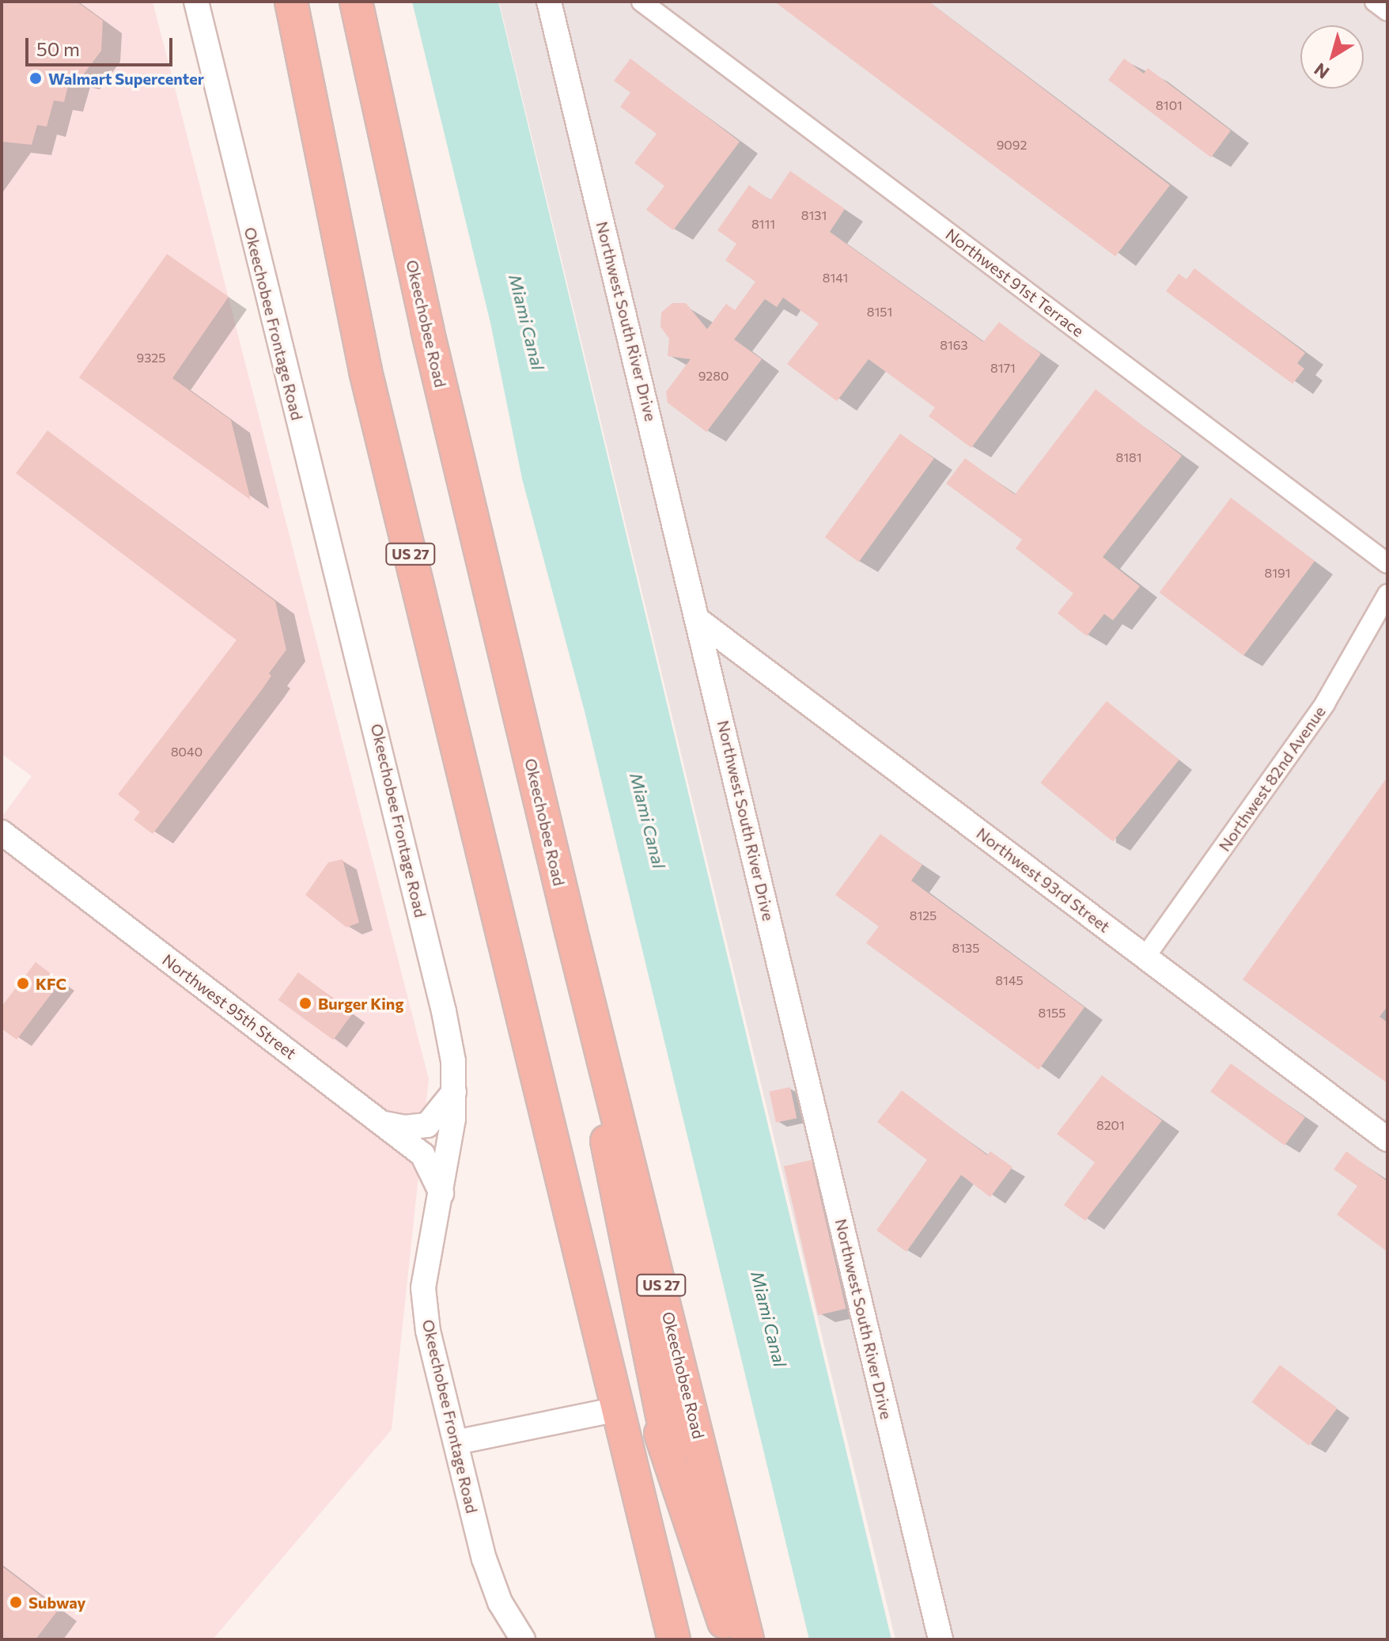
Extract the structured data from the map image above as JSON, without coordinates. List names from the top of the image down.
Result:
{
  "streets": {
    "highway": ["Okeechobee Road", "US 27"],
    "street": [
      "Northwest 91st Terrace",
      "Northwest South River Drive",
      "Okeechobee Frontage Road",
      "Northwest 82nd Avenue",
      "Northwest 93rd Street",
      "Northwest 95th Street"
    ]
  },
  "crossings": [
    ["Northwest South River Drive", "Northwest 93rd Street"],
    ["Okeechobee Frontage Road", "Northwest 95th Street"],
    ["Northwest 82nd Avenue", "Northwest 93rd Street"]
  ],
  "water": ["Miami Canal"],
  "places": [
    "Walmart Supercenter",
    "KFC",
    "Burger King",
    "Subway"
  ],
  "house_numbers": [
    "8101",
    "9092",
    "8131",
    "8111",
    "8141",
    "8151",
    "8163",
    "9325",
    "8171",
    "9280",
    "8181",
    "8191",
    "8040",
    "8125",
    "8135",
    "8145",
    "8155",
    "8201"
  ],
  "scale_bar": "50 m",
  "north": "bottom left"
}
